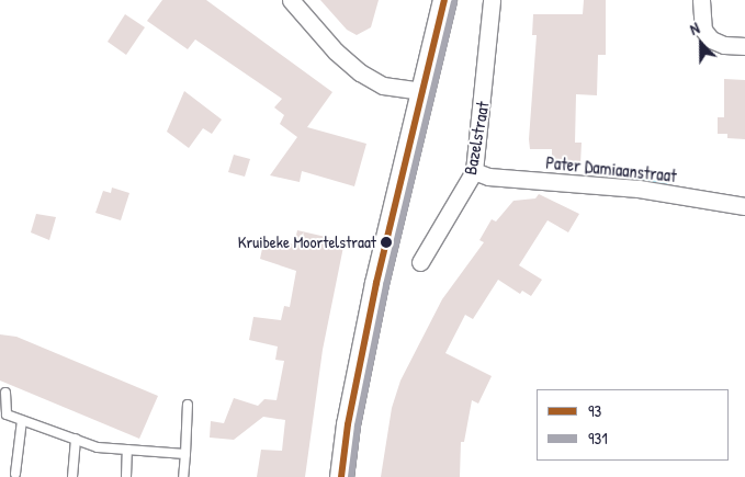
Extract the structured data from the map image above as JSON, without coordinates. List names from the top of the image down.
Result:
{
  "streets": {
    "street": ["Bazelstraat", "Pater Damiaanstraat"]
  },
  "crossings": [
    ["Bazelstraat", "Pater Damiaanstraat"]
  ],
  "places": ["Kruibeke Moortelstraat"],
  "lines": ["transit line 93", "transit line 931"],
  "legend": ["93", "931"],
  "north": "top left"
}
